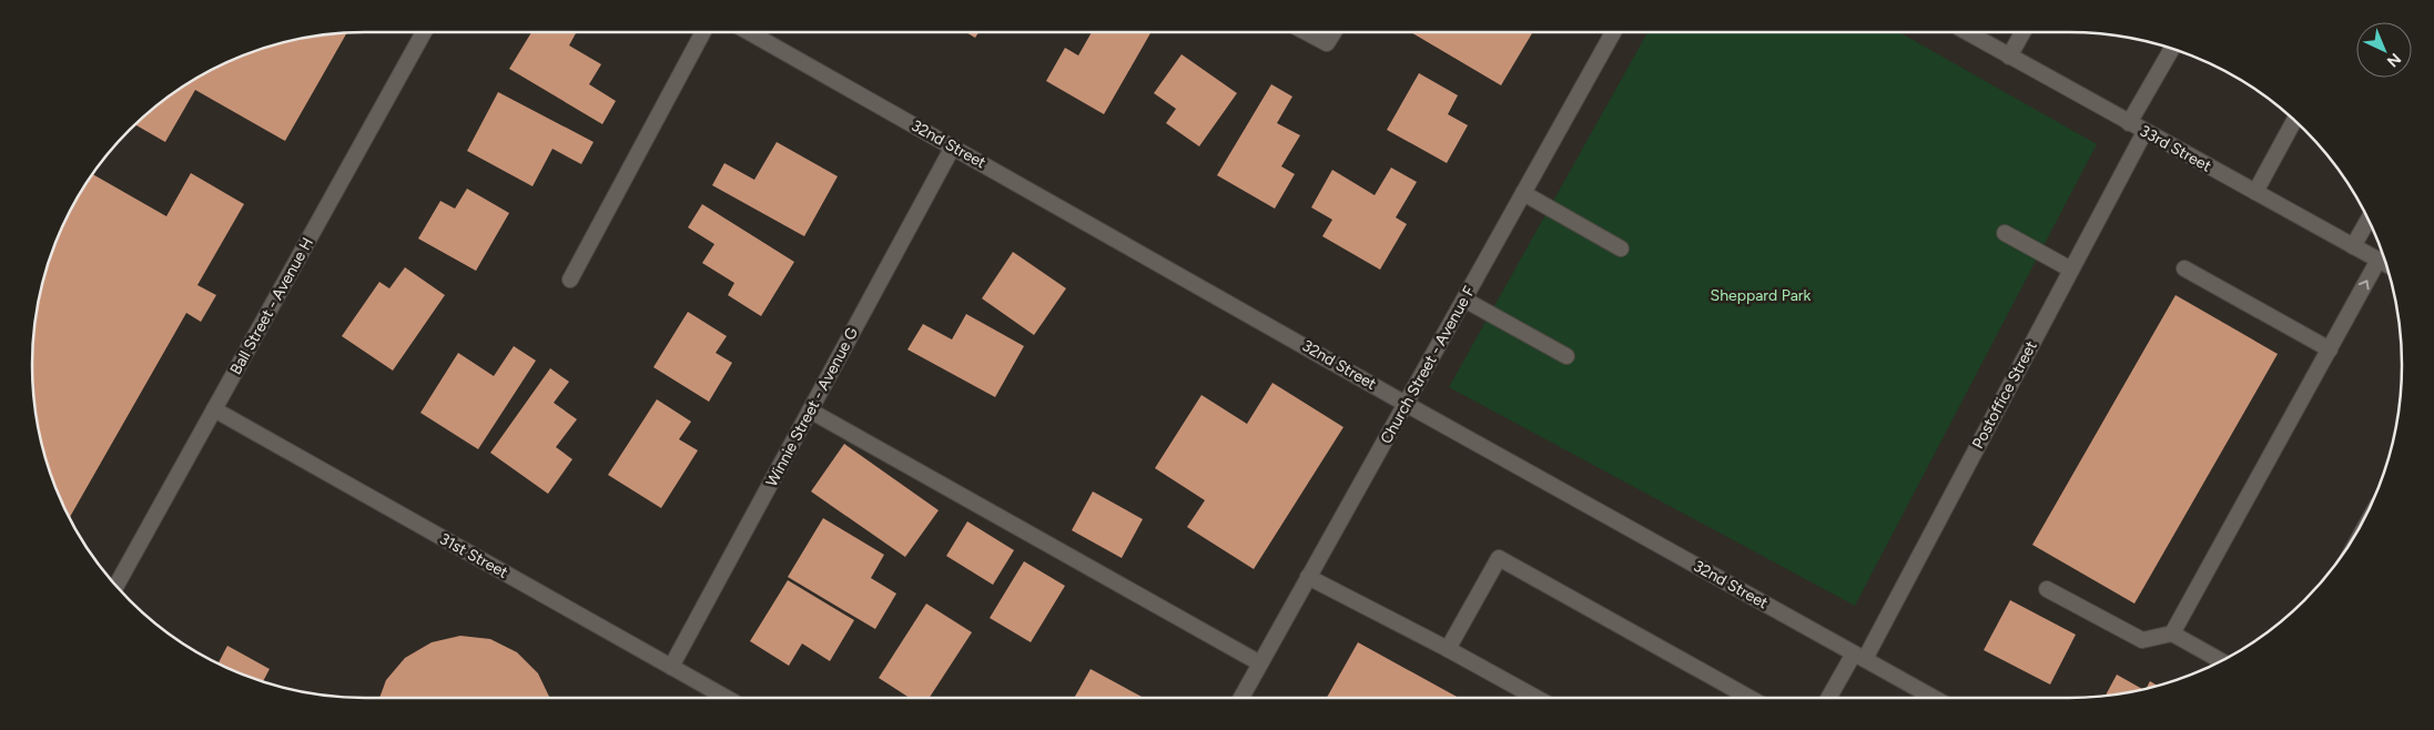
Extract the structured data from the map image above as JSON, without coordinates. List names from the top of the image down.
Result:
{
  "streets": {
    "street": [
      "32nd Street",
      "33rd Street",
      "Ball Street - Avenue H",
      "Church Street - Avenue F",
      "Postoffice Street",
      "Winnie Street - Avenue G",
      "31st Street"
    ]
  },
  "crossings": [
    ["32nd Street", "Church Street - Avenue F"],
    ["32nd Street", "Postoffice Street"],
    ["32nd Street", "Winnie Street - Avenue G"],
    ["33rd Street", "Postoffice Street"],
    ["Ball Street - Avenue H", "31st Street"],
    ["Winnie Street - Avenue G", "31st Street"]
  ],
  "parks": ["Sheppard Park"],
  "north": "bottom right"
}
